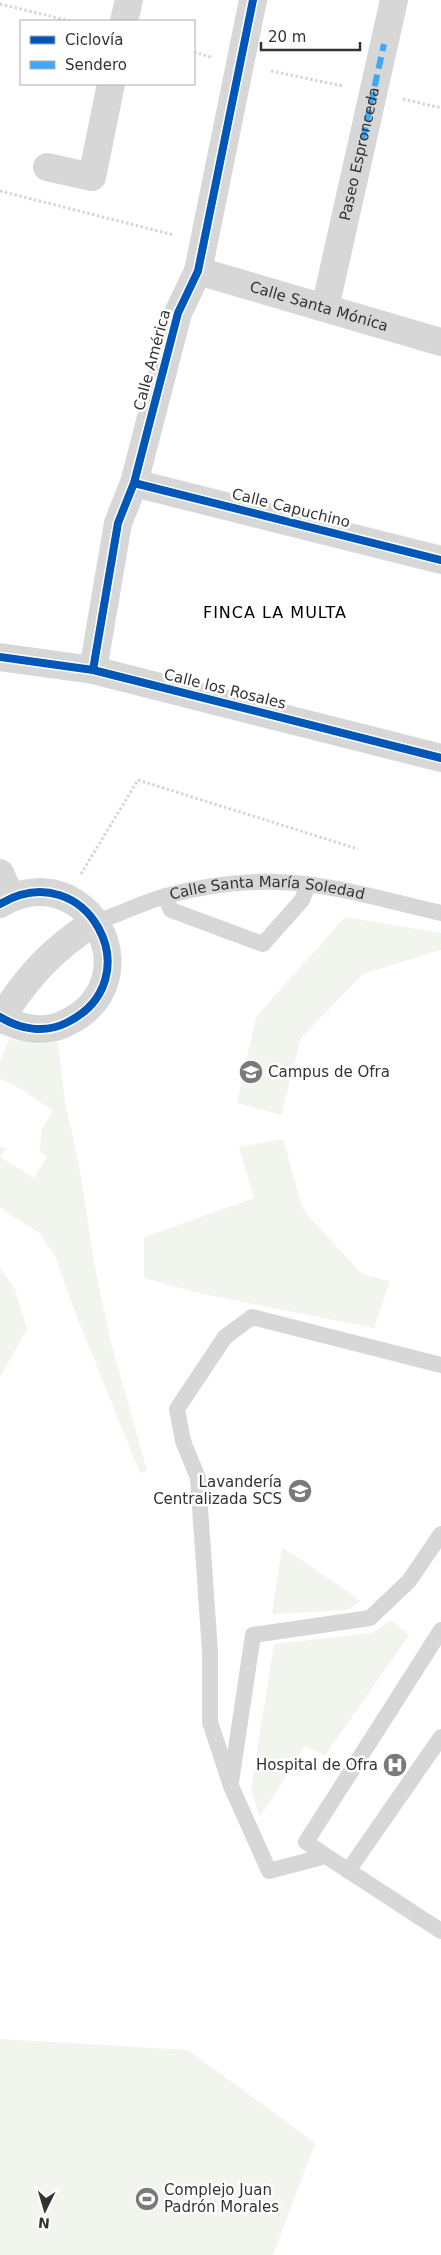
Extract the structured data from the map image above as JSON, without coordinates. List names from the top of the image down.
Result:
{
  "streets": {
    "street": [
      "Paseo Espronceda",
      "Calle Santa Mónica",
      "Calle América",
      "Calle Capuchino",
      "Calle los Rosales",
      "Calle Santa María Soledad"
    ]
  },
  "crossings": [
    ["Paseo Espronceda", "Calle Santa Mónica"],
    ["Calle Santa Mónica", "Calle América"],
    ["Calle América", "Calle Capuchino"],
    ["Calle América", "Calle los Rosales"]
  ],
  "districts": ["FINCA LA MULTA"],
  "places": {
    "school or university": ["Campus de Ofra", "Lavandería Centralizada SCS"],
    "hospital": ["Hospital de Ofra"],
    "sports": ["Complejo Juan Padrón Morales"]
  },
  "legend": ["Ciclovía", "Sendero"],
  "scale_bar": "20 m",
  "north": "bottom"
}
